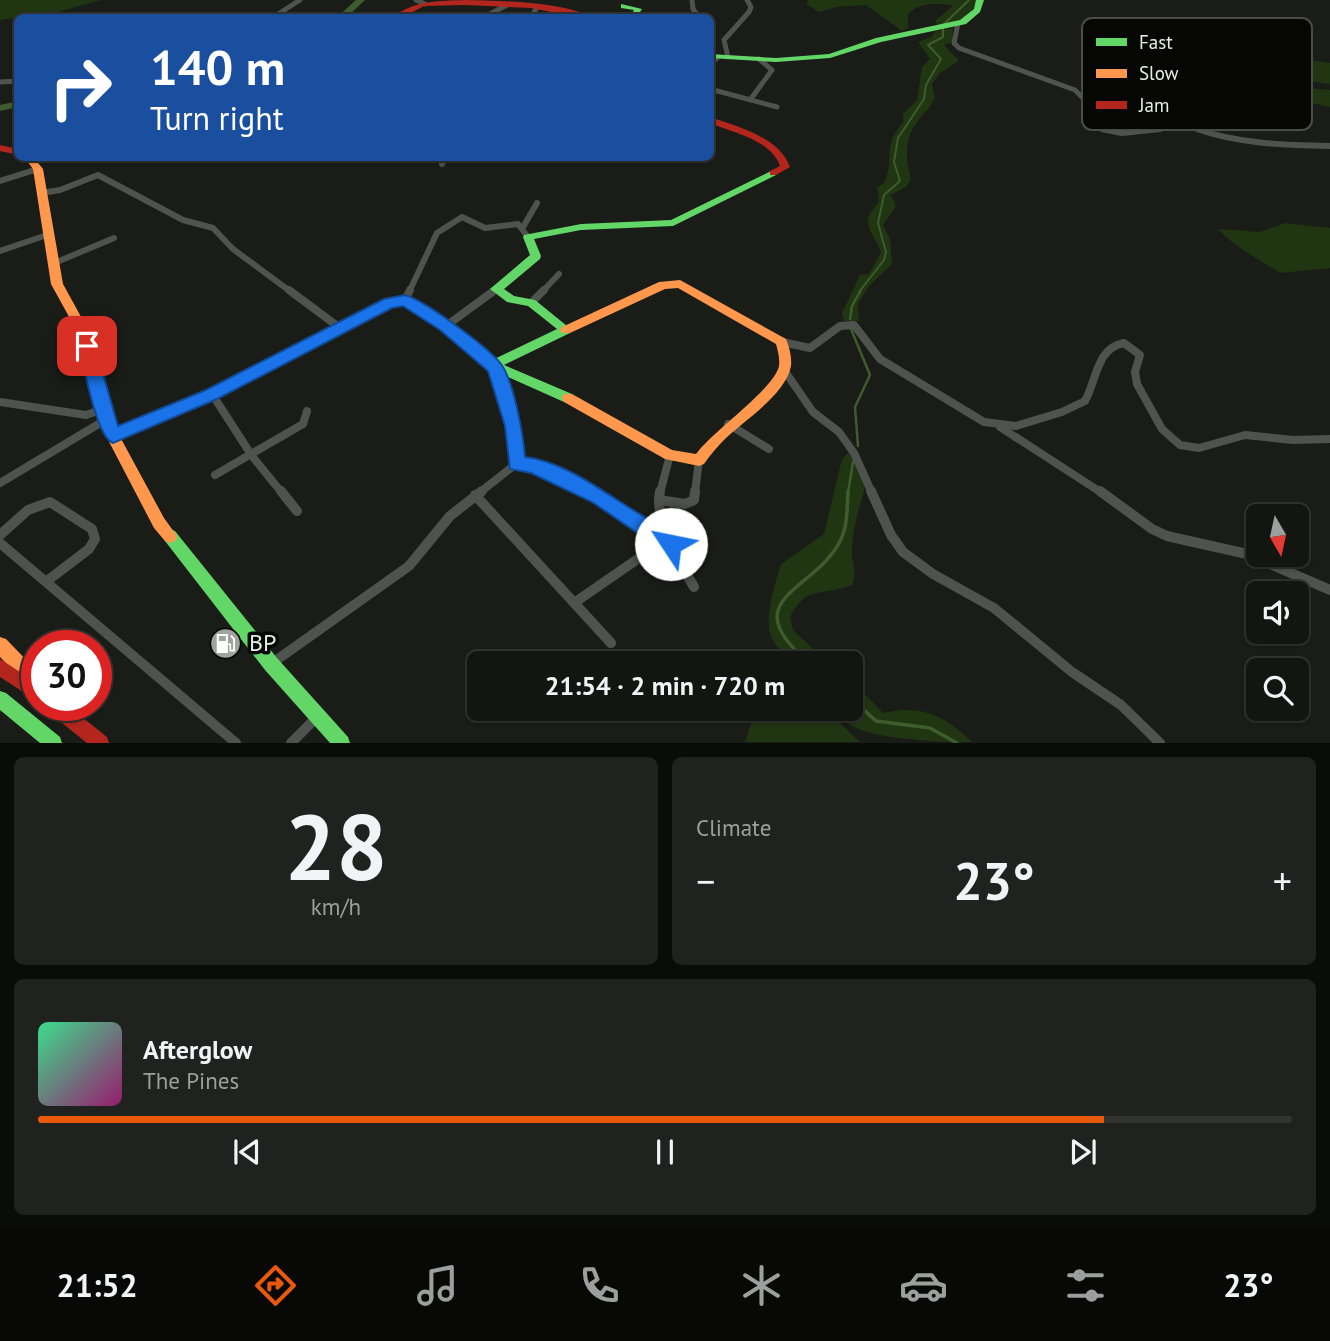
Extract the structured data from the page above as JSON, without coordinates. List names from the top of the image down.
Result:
{
  "places": {
    "fuel station": ["BP"]
  },
  "legend": ["Fast", "Slow", "Jam"],
  "north": "bottom",
  "page": {
    "turn": ["140 m", "Turn right"],
    "limit": "30",
    "trip": "21:54 · 2 min · 720 m",
    "tile": [
      ["28", "km/h"],
      "Climate"
    ],
    "heat": ["−", "23°", "+"],
    "song": ["Afterglow", "The Pines"],
    "tabs": ["21:52", "23°"]
  }
}
